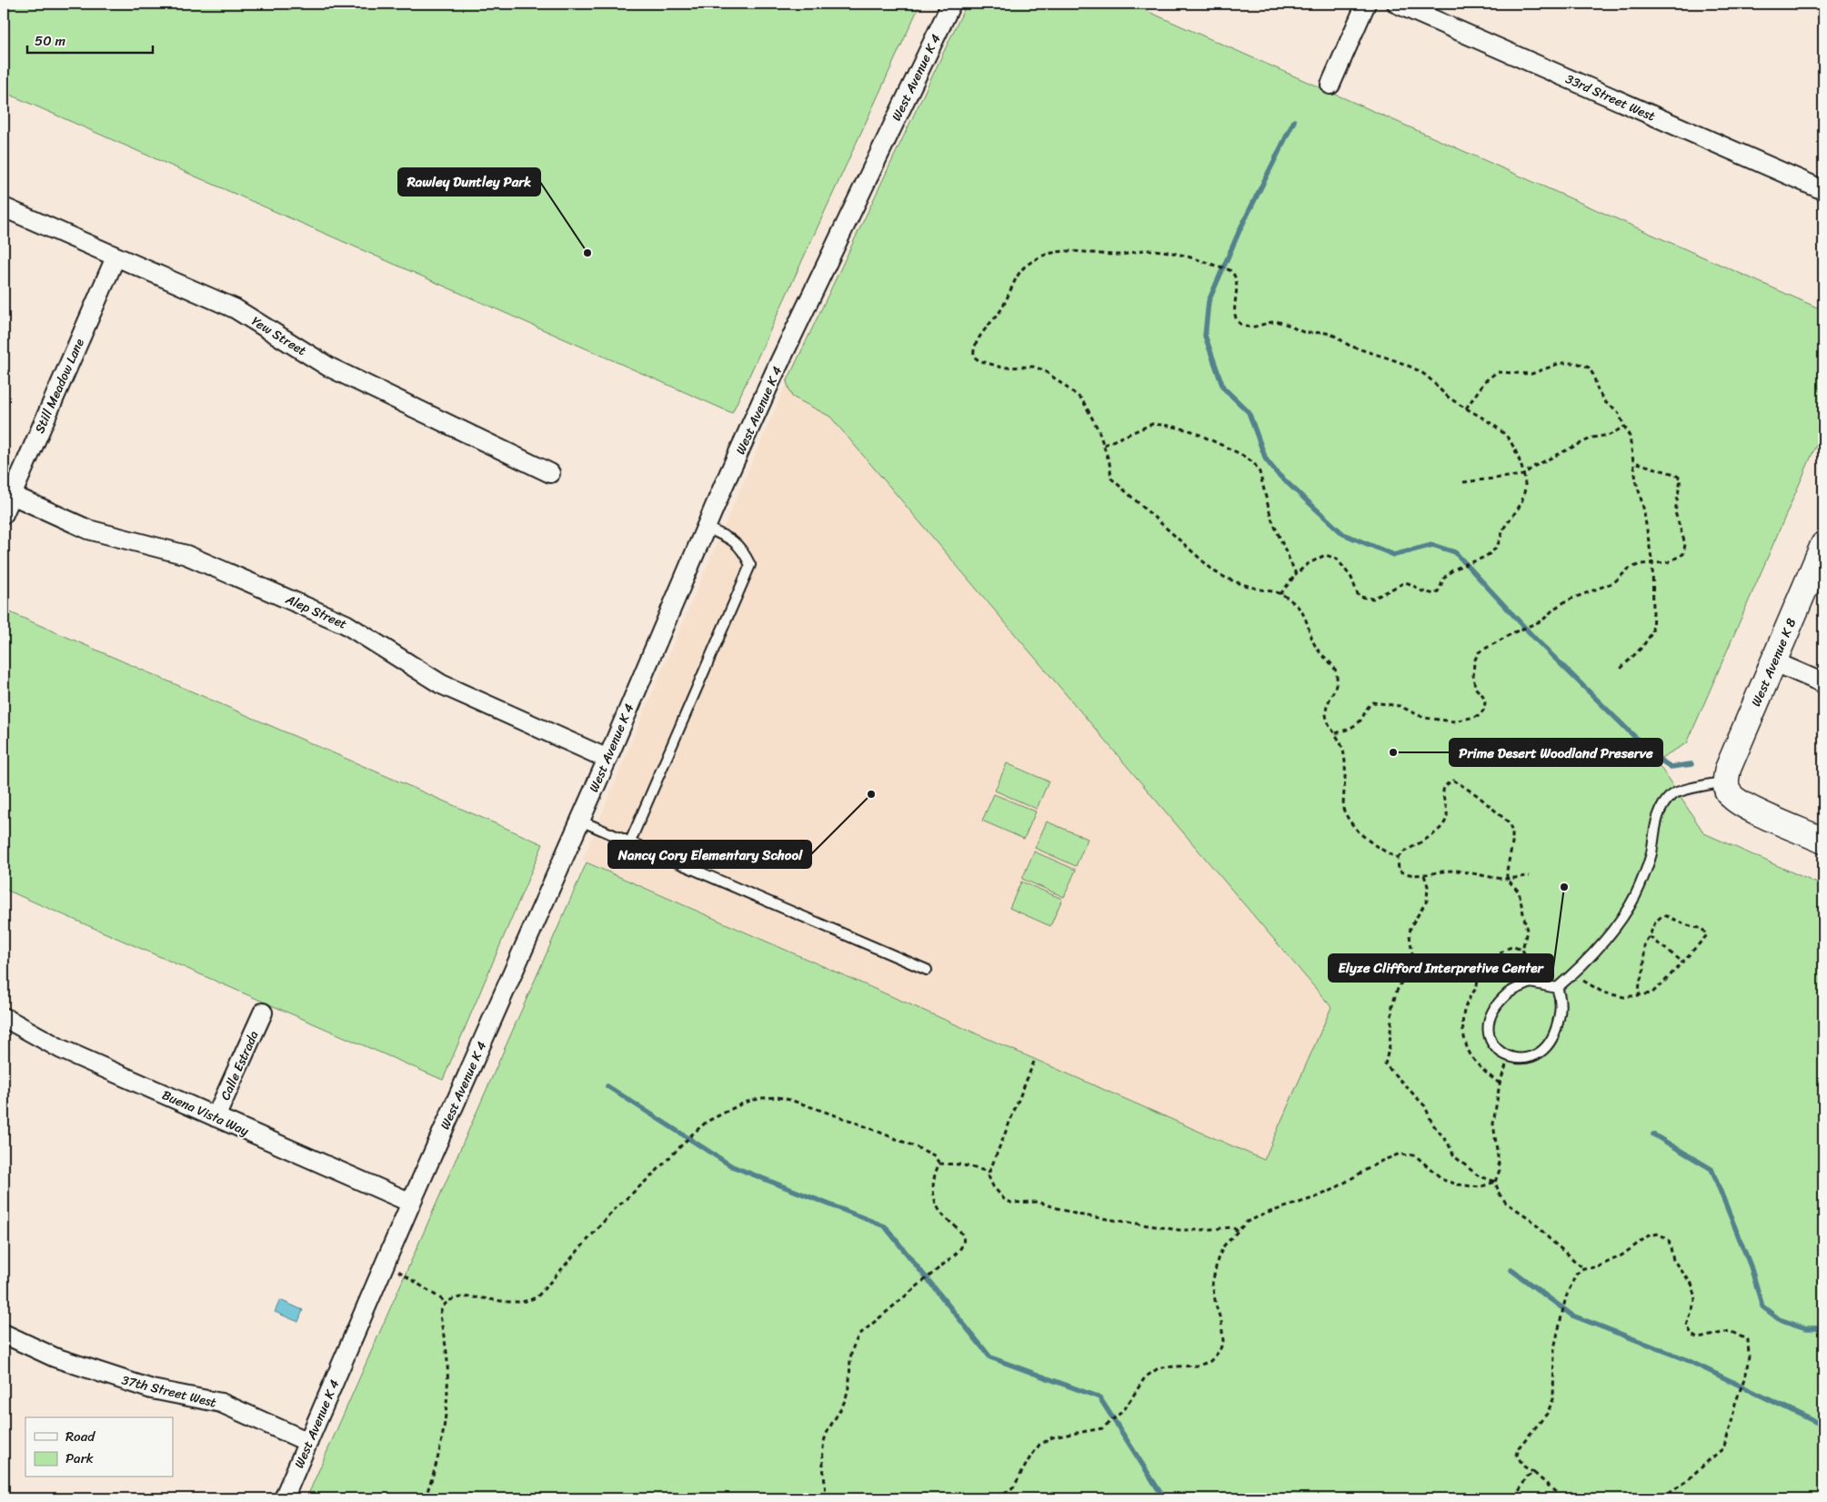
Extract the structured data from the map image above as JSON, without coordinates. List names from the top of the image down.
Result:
{
  "streets": {
    "street": [
      "West Avenue K 4",
      "33rd Street West",
      "Yew Street",
      "Still Meadow Lane",
      "Alep Street",
      "West Avenue K 8",
      "Calle Estrada",
      "Buena Vista Way",
      "37th Street West"
    ]
  },
  "crossings": [
    ["West Avenue K 4", "Alep Street"],
    ["West Avenue K 4", "Buena Vista Way"],
    ["West Avenue K 4", "37th Street West"],
    ["Yew Street", "Still Meadow Lane"],
    ["Still Meadow Lane", "Alep Street"],
    ["Calle Estrada", "Buena Vista Way"]
  ],
  "places": [
    "Rawley Duntley Park",
    "Prime Desert Woodland Preserve",
    "Nancy Cory Elementary School",
    "Elyze Clifford Interpretive Center"
  ],
  "legend": ["Road", "Park"],
  "scale_bar": "50 m"
}
